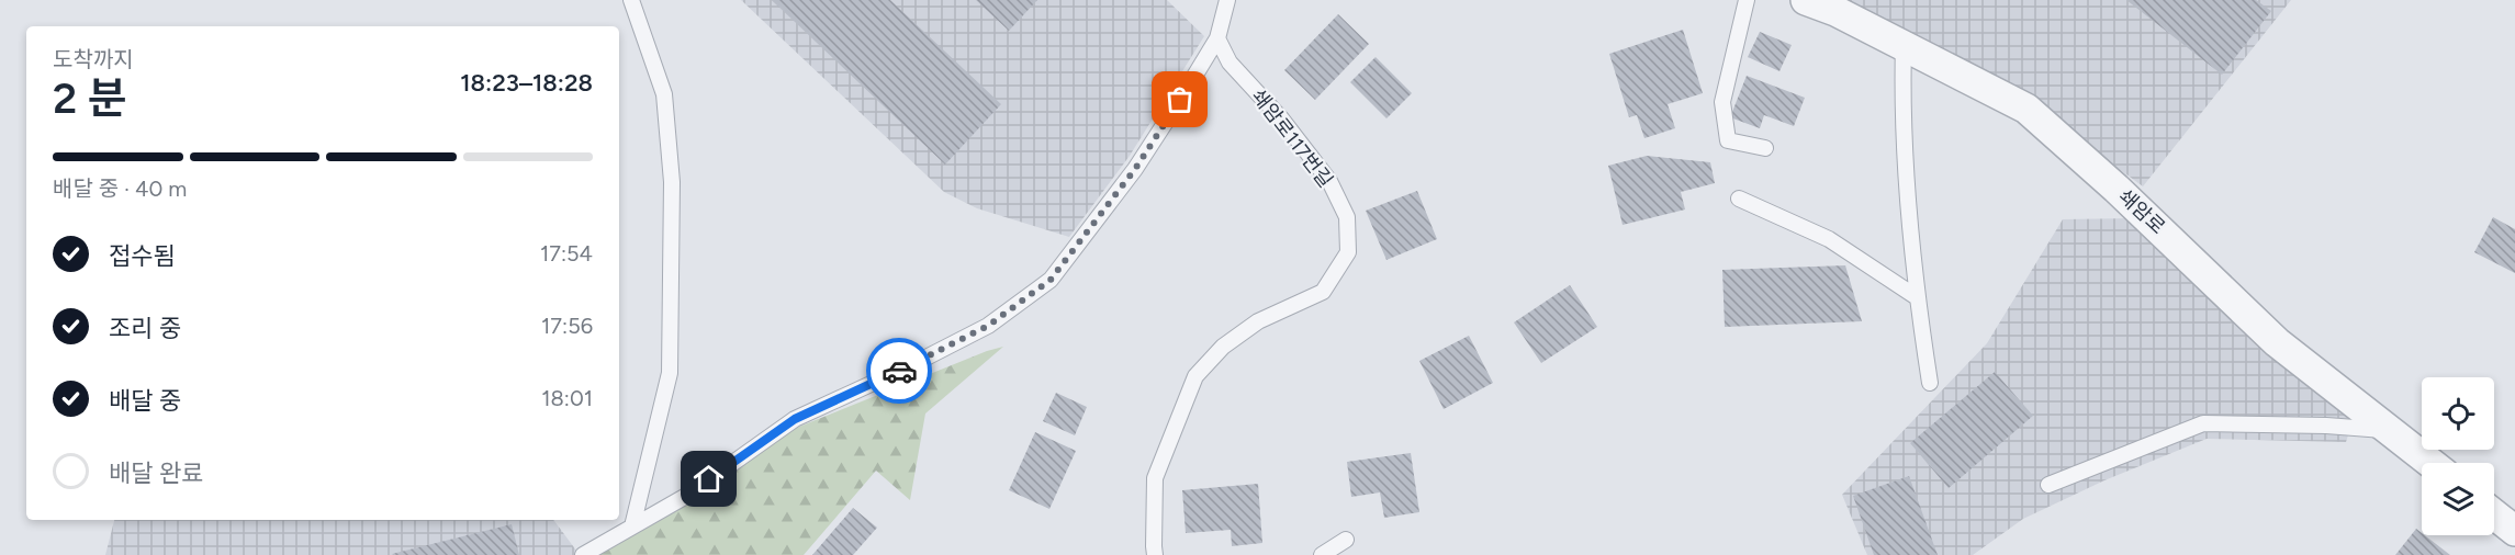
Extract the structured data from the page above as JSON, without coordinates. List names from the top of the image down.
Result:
{
  "streets": {
    "street": ["쇄암로"],
    "lane": ["쇄암로117번길"]
  },
  "page": {
    "heading": ["2 분", "도착까지", "18:23–18:28"],
    "bar": "배달 중 · 40 m",
    "list": [
      ["접수됨", "17:54"],
      ["조리 중", "17:56"],
      ["배달 중", "18:01"],
      "배달 완료"
    ]
  }
}
